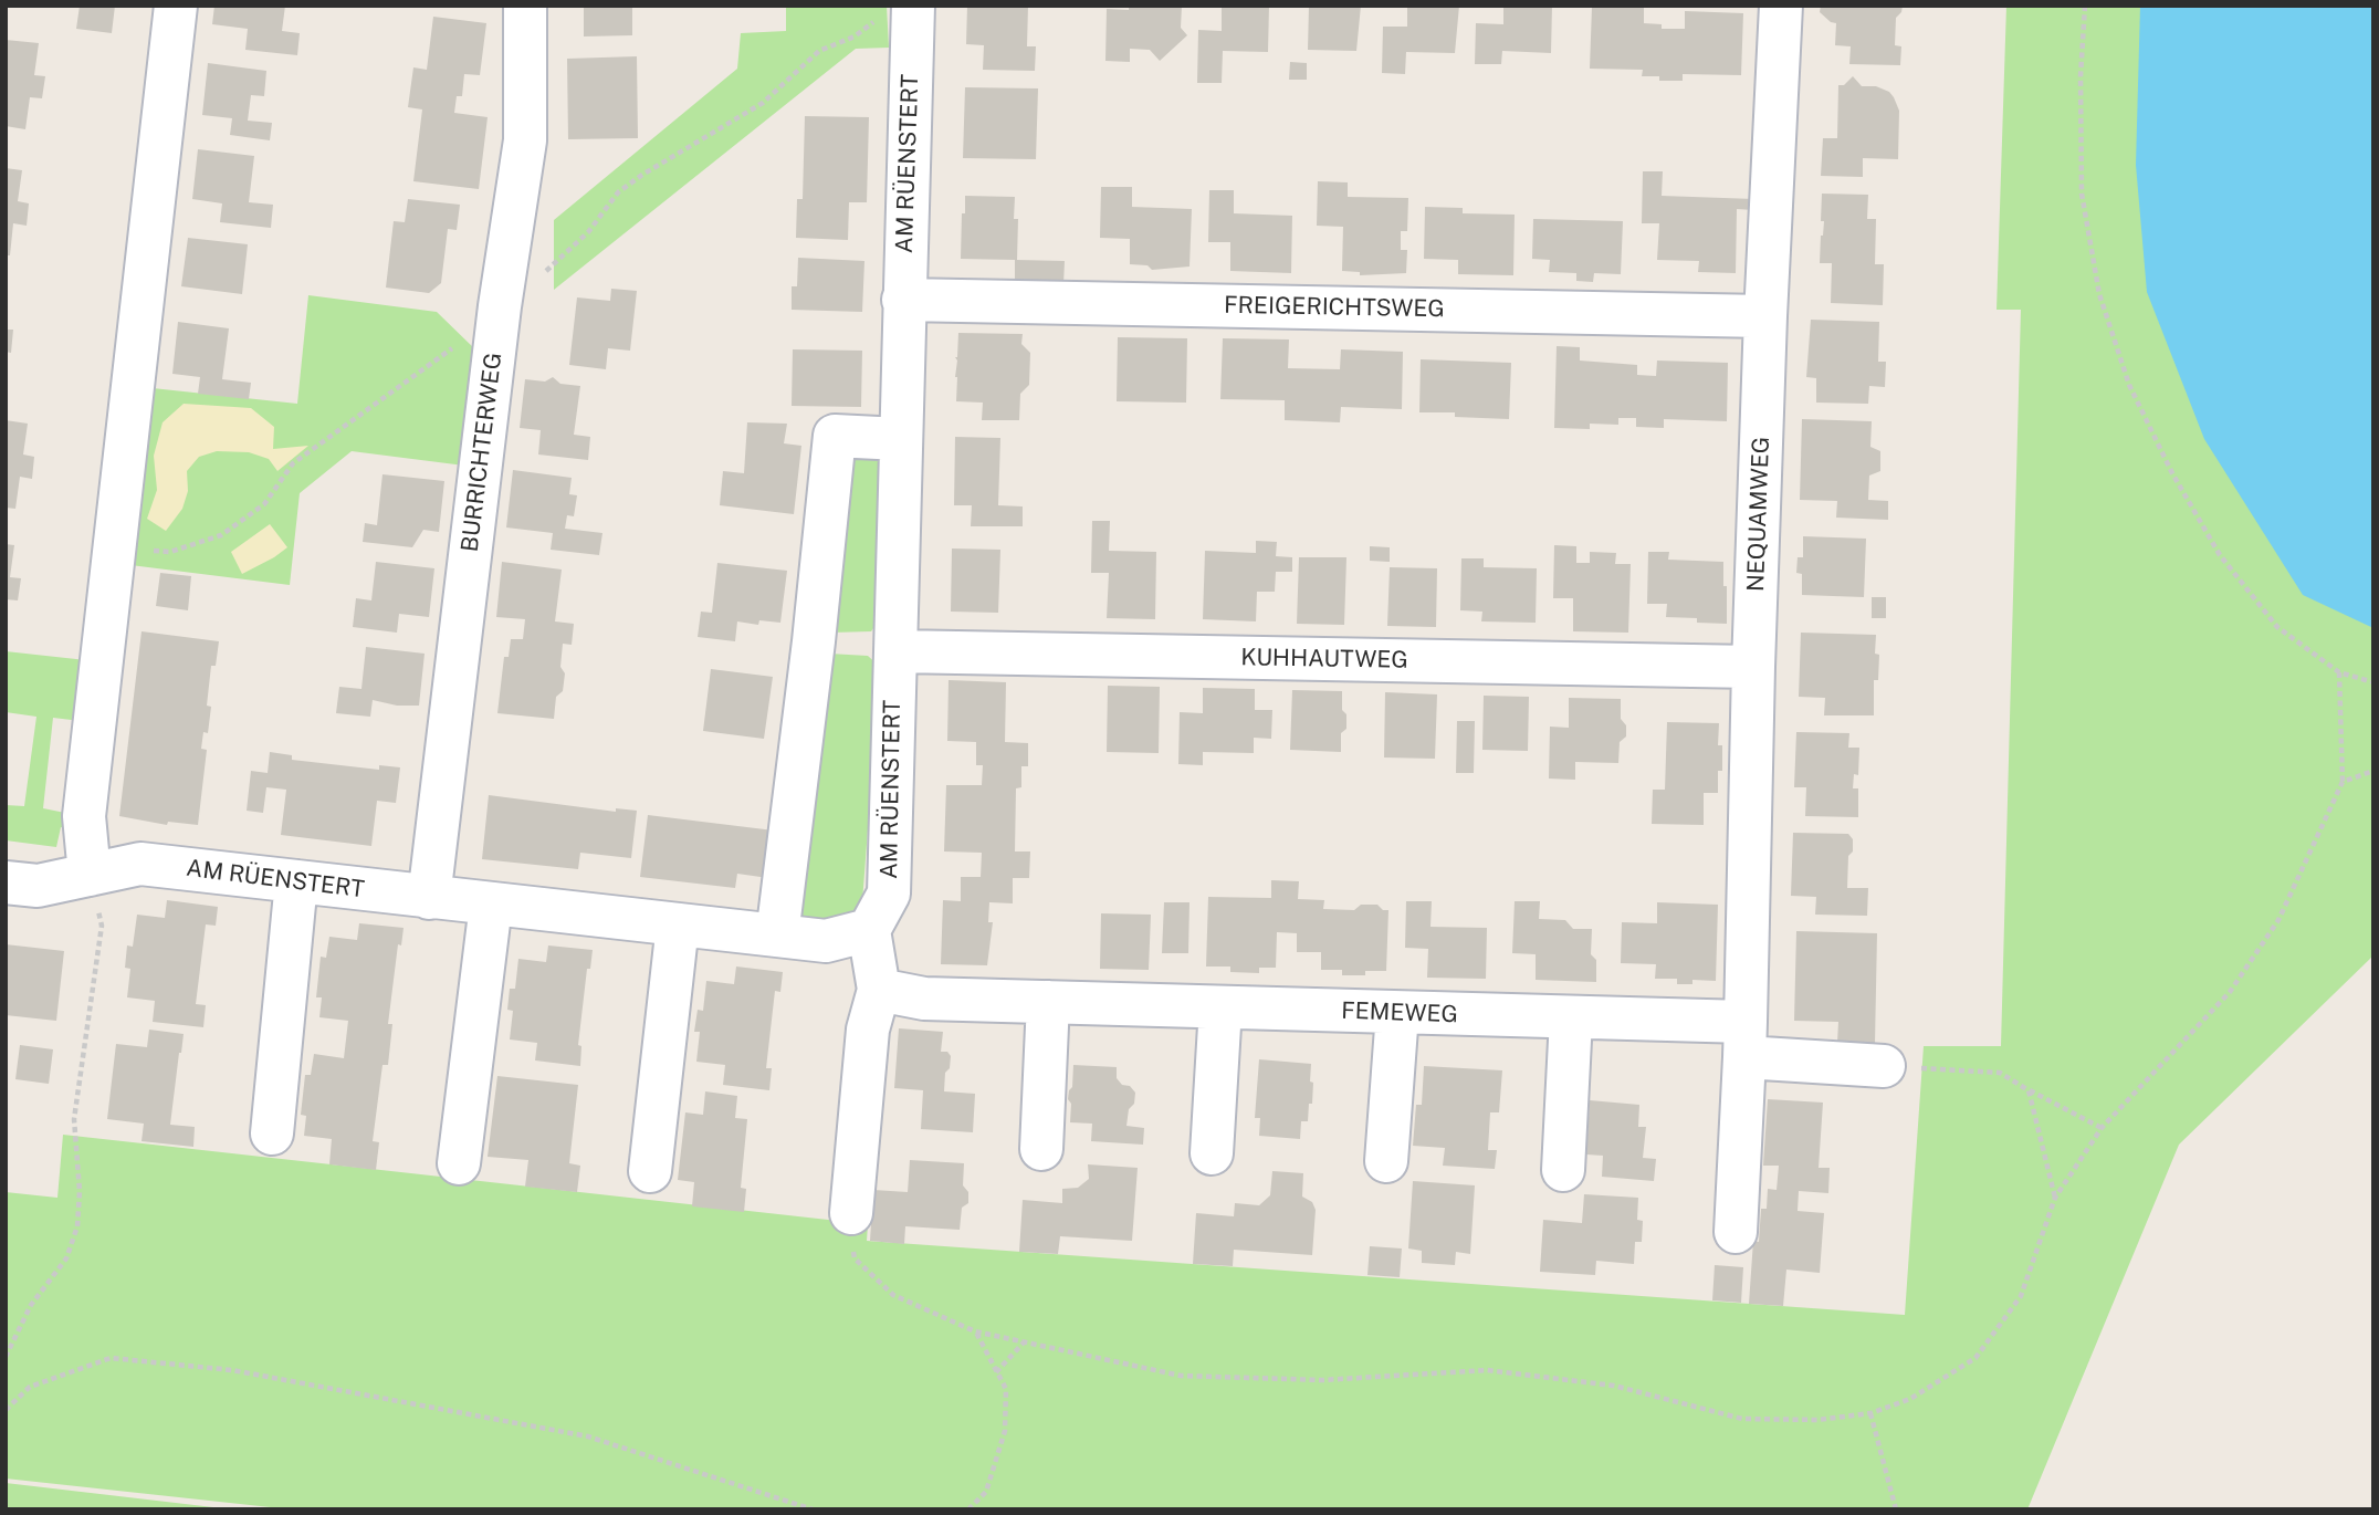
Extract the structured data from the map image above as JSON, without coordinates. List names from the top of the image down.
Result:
{
  "streets": {
    "street": [
      "AM RÜENSTERT",
      "FREIGERICHTSWEG",
      "BURRICHTERWEG",
      "NEQUAMWEG",
      "KUHHAUTWEG",
      "FEMEWEG"
    ]
  },
  "crossings": [
    ["AM RÜENSTERT", "FREIGERICHTSWEG"],
    ["AM RÜENSTERT", "BURRICHTERWEG"],
    ["AM RÜENSTERT", "KUHHAUTWEG"],
    ["FREIGERICHTSWEG", "NEQUAMWEG"],
    ["NEQUAMWEG", "KUHHAUTWEG"],
    ["NEQUAMWEG", "FEMEWEG"]
  ]
}
